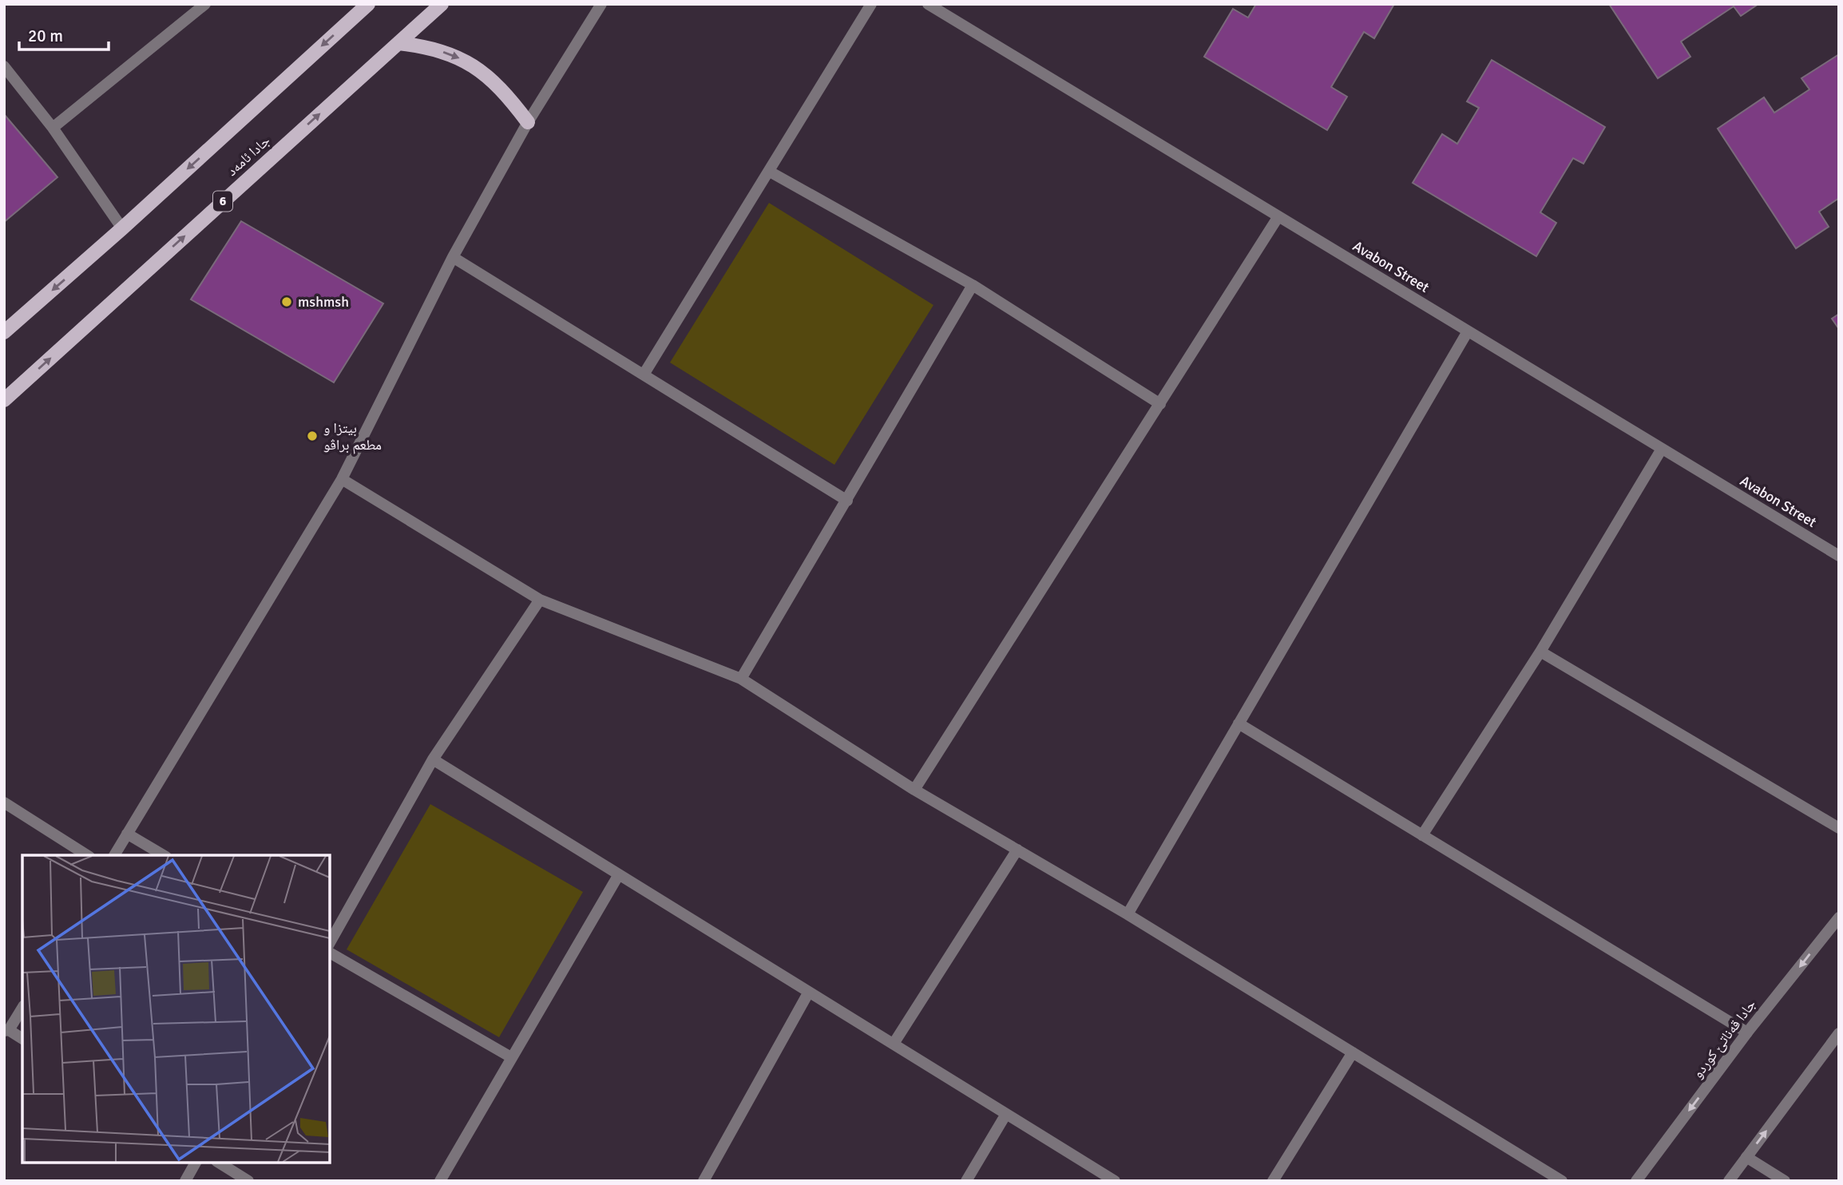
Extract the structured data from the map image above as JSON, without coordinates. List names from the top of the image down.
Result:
{
  "streets": {
    "main road": ["جادا ئامەد", "6"],
    "street": ["Avabon Street", "جادا قەناتێ کوردو"]
  },
  "places": ["mshmsh", "بيتزا و مطعم براڤو"],
  "scale_bar": "20 m"
}
